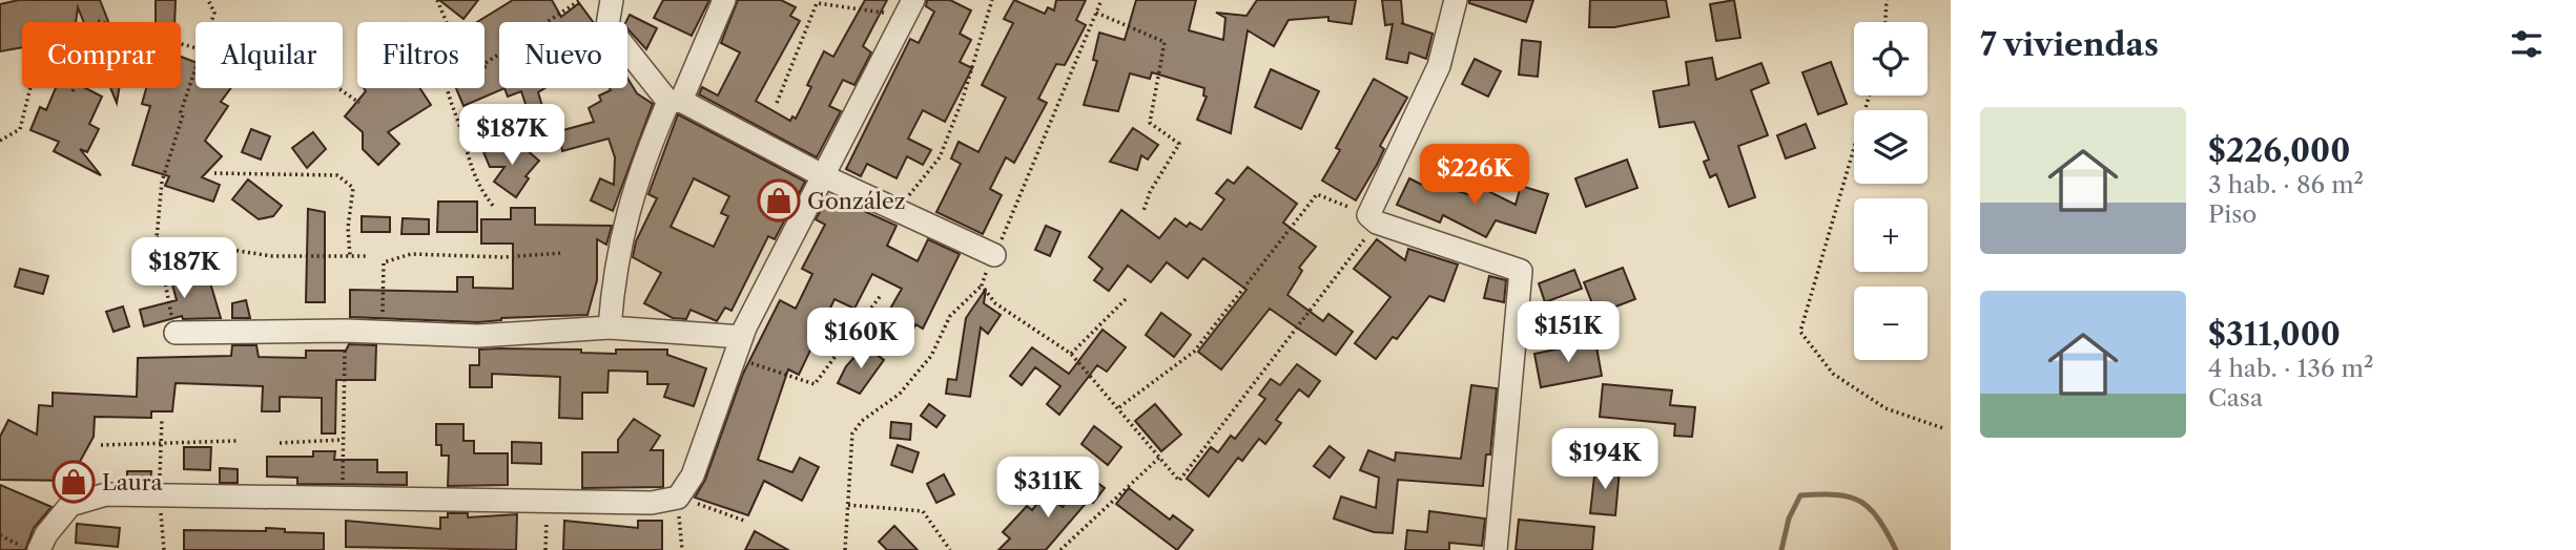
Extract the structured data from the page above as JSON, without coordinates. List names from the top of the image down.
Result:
{
  "places": {
    "shop": ["González", "Laura"]
  },
  "page": {
    "heading": "7 viviendas",
    "map_buttons": ["+", "−"],
    "chip": [
      "Comprar",
      "Alquilar",
      "Filtros",
      "Nuevo"
    ],
    "list": [
      {
        "name": "$226,000",
        "note": "3 hab. · 86 m² · Piso"
      },
      {
        "name": "$311,000",
        "note": "4 hab. · 136 m² · Casa"
      }
    ],
    "price": [
      "$187K",
      "$226K",
      "$187K",
      "$151K",
      "$160K",
      "$194K",
      "$311K"
    ]
  }
}
